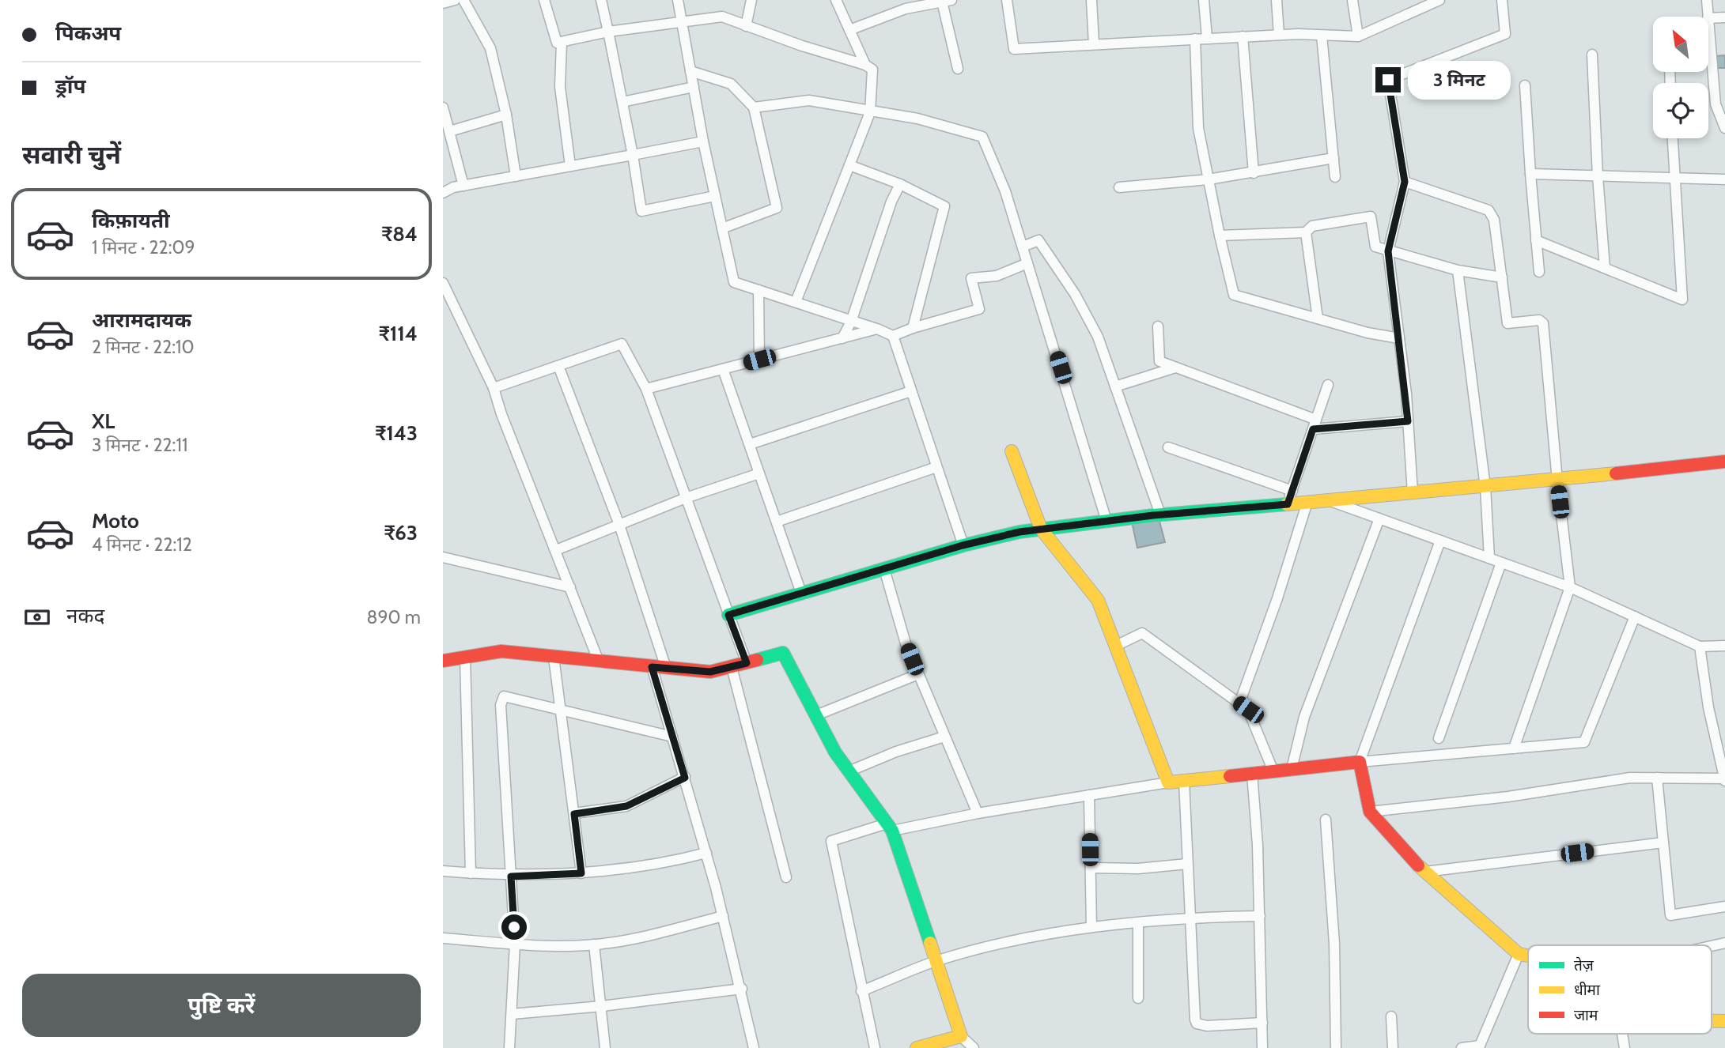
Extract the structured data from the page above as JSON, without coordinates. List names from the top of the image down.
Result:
{
  "legend": ["तेज़", "धीमा", "जाम"],
  "north": "top left",
  "page": {
    "banner": ["पिकअप", "ड्रॉप"],
    "bubble": "3 मिनट",
    "heading": "सवारी चुनें",
    "list": [
      {
        "name": "किफ़ायती",
        "note": "1 मिनट · 22:09",
        "value": "₹84"
      },
      {
        "name": "आरामदायक",
        "note": "2 मिनट · 22:10",
        "value": "₹114"
      },
      {
        "name": "XL",
        "note": "3 मिनट · 22:11",
        "value": "₹143"
      },
      {
        "name": "Moto",
        "note": "4 मिनट · 22:12",
        "value": "₹63"
      }
    ],
    "pay": ["नकद", "890 m"],
    "buttons": "पुष्टि करें"
  }
}
